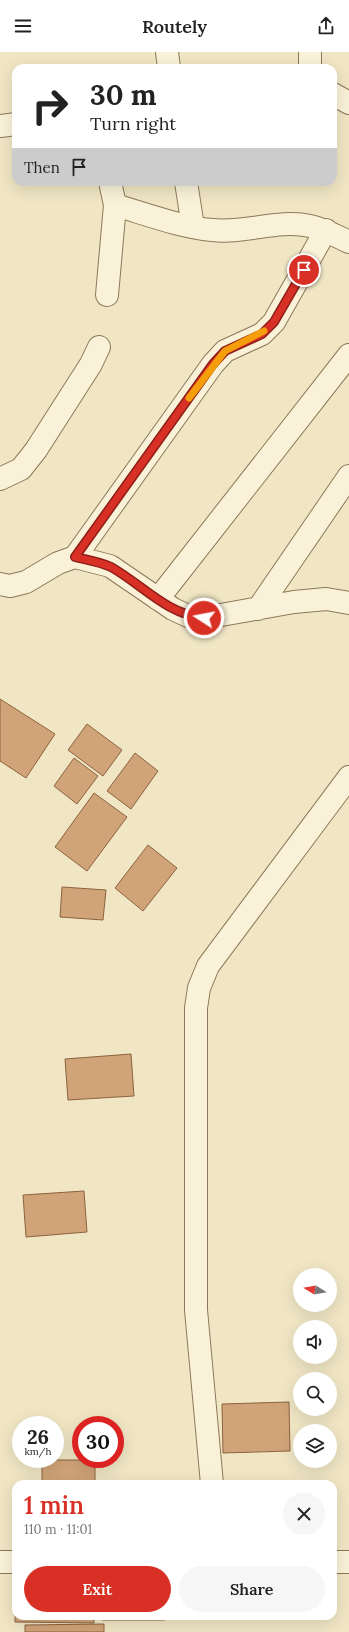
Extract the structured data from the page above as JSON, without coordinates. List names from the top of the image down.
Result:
{
  "north": "left",
  "page": {
    "header": "Routely",
    "turn": ["30 m", "Turn right"],
    "then": "Then",
    "speed": "26 km/h",
    "limit": "30",
    "heading": ["1 min", "110 m · 11:01"],
    "buttons": ["Exit", "Share"]
  }
}
